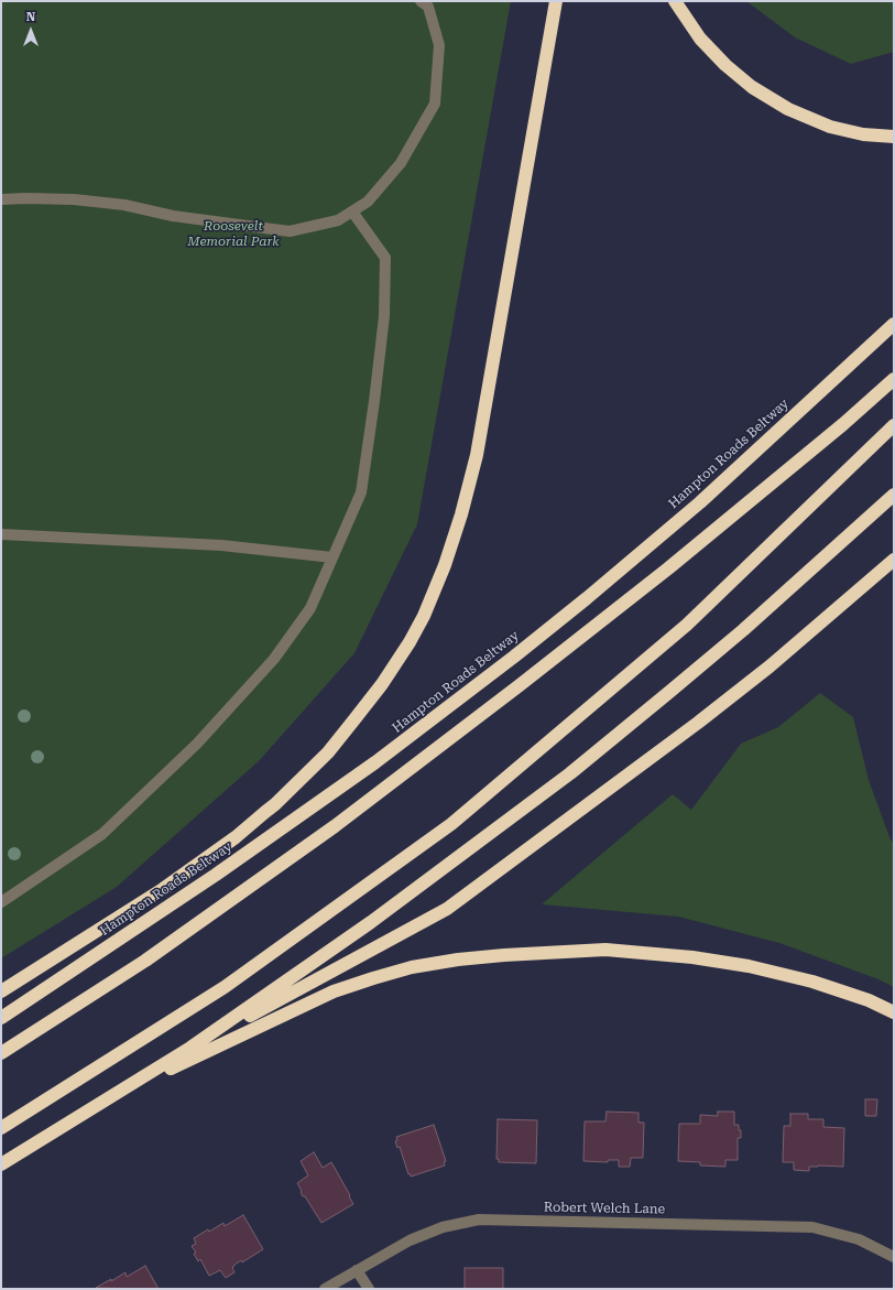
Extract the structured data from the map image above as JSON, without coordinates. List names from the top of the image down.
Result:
{
  "streets": {
    "highway": ["Hampton Roads Beltway"],
    "street": ["Robert Welch Lane"]
  },
  "parks": ["Roosevelt Memorial Park"],
  "north": "top"
}
